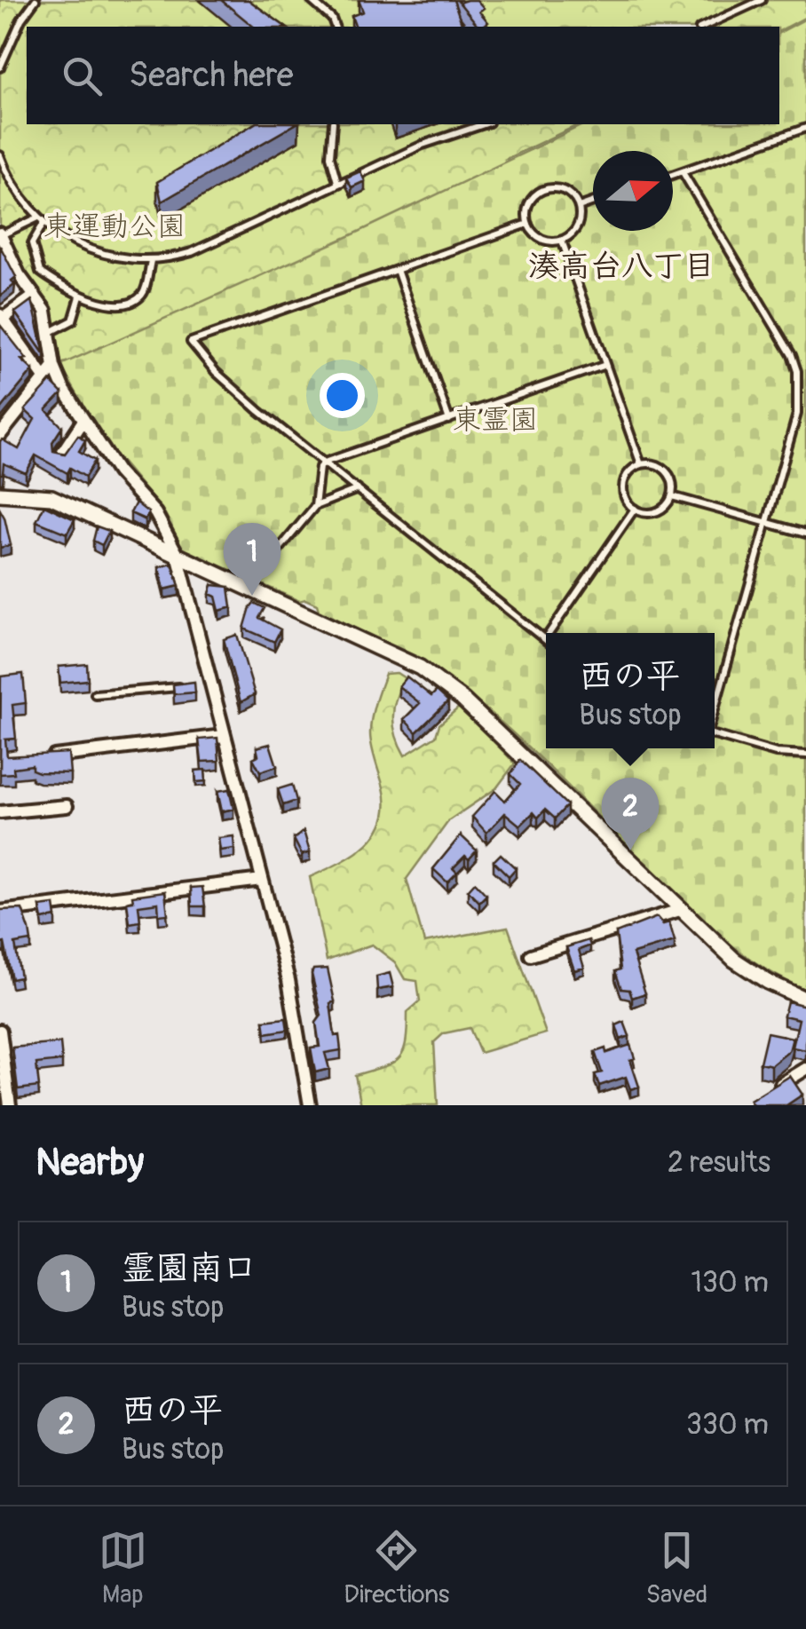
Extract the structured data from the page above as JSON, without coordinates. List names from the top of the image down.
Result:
{
  "districts": ["湊高台八丁目"],
  "parks": ["東運動公園", "東霊園"],
  "north": "right",
  "page": {
    "search": "Search here",
    "pins": ["1", "2"],
    "popup": ["西の平", "Bus stop"],
    "heading": ["Nearby", "2 results"],
    "list": [
      {
        "mark": "1",
        "name": "霊園南口",
        "note": "Bus stop",
        "value": "130 m"
      },
      {
        "mark": "2",
        "name": "西の平",
        "note": "Bus stop",
        "value": "330 m"
      }
    ],
    "nav": ["Map", "Directions", "Saved"]
  }
}
